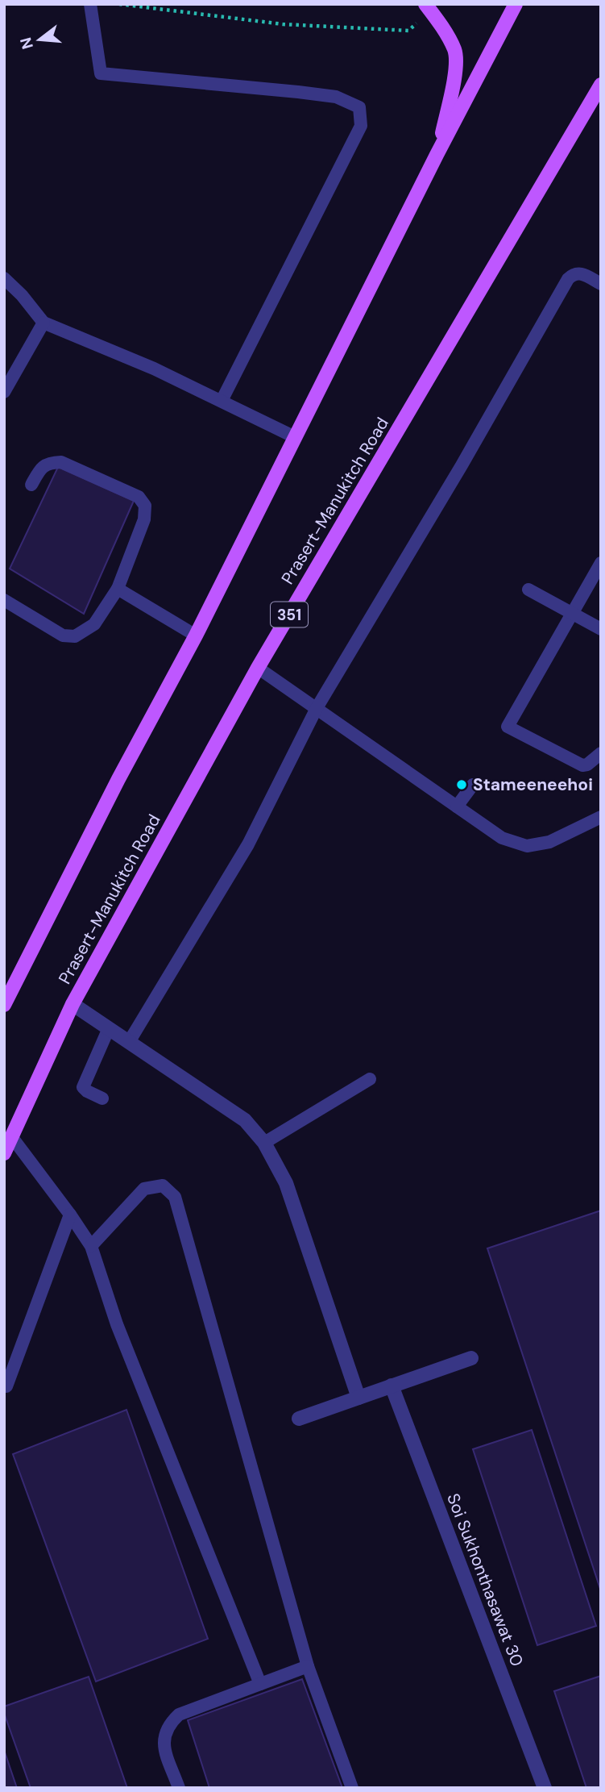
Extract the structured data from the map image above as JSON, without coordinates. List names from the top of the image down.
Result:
{
  "streets": {
    "main road": ["Prasert-Manukitch Road", "351"],
    "street": ["Soi Sukhonthasawat 30"]
  },
  "places": ["Stameeneehoi"],
  "north": "left"
}
